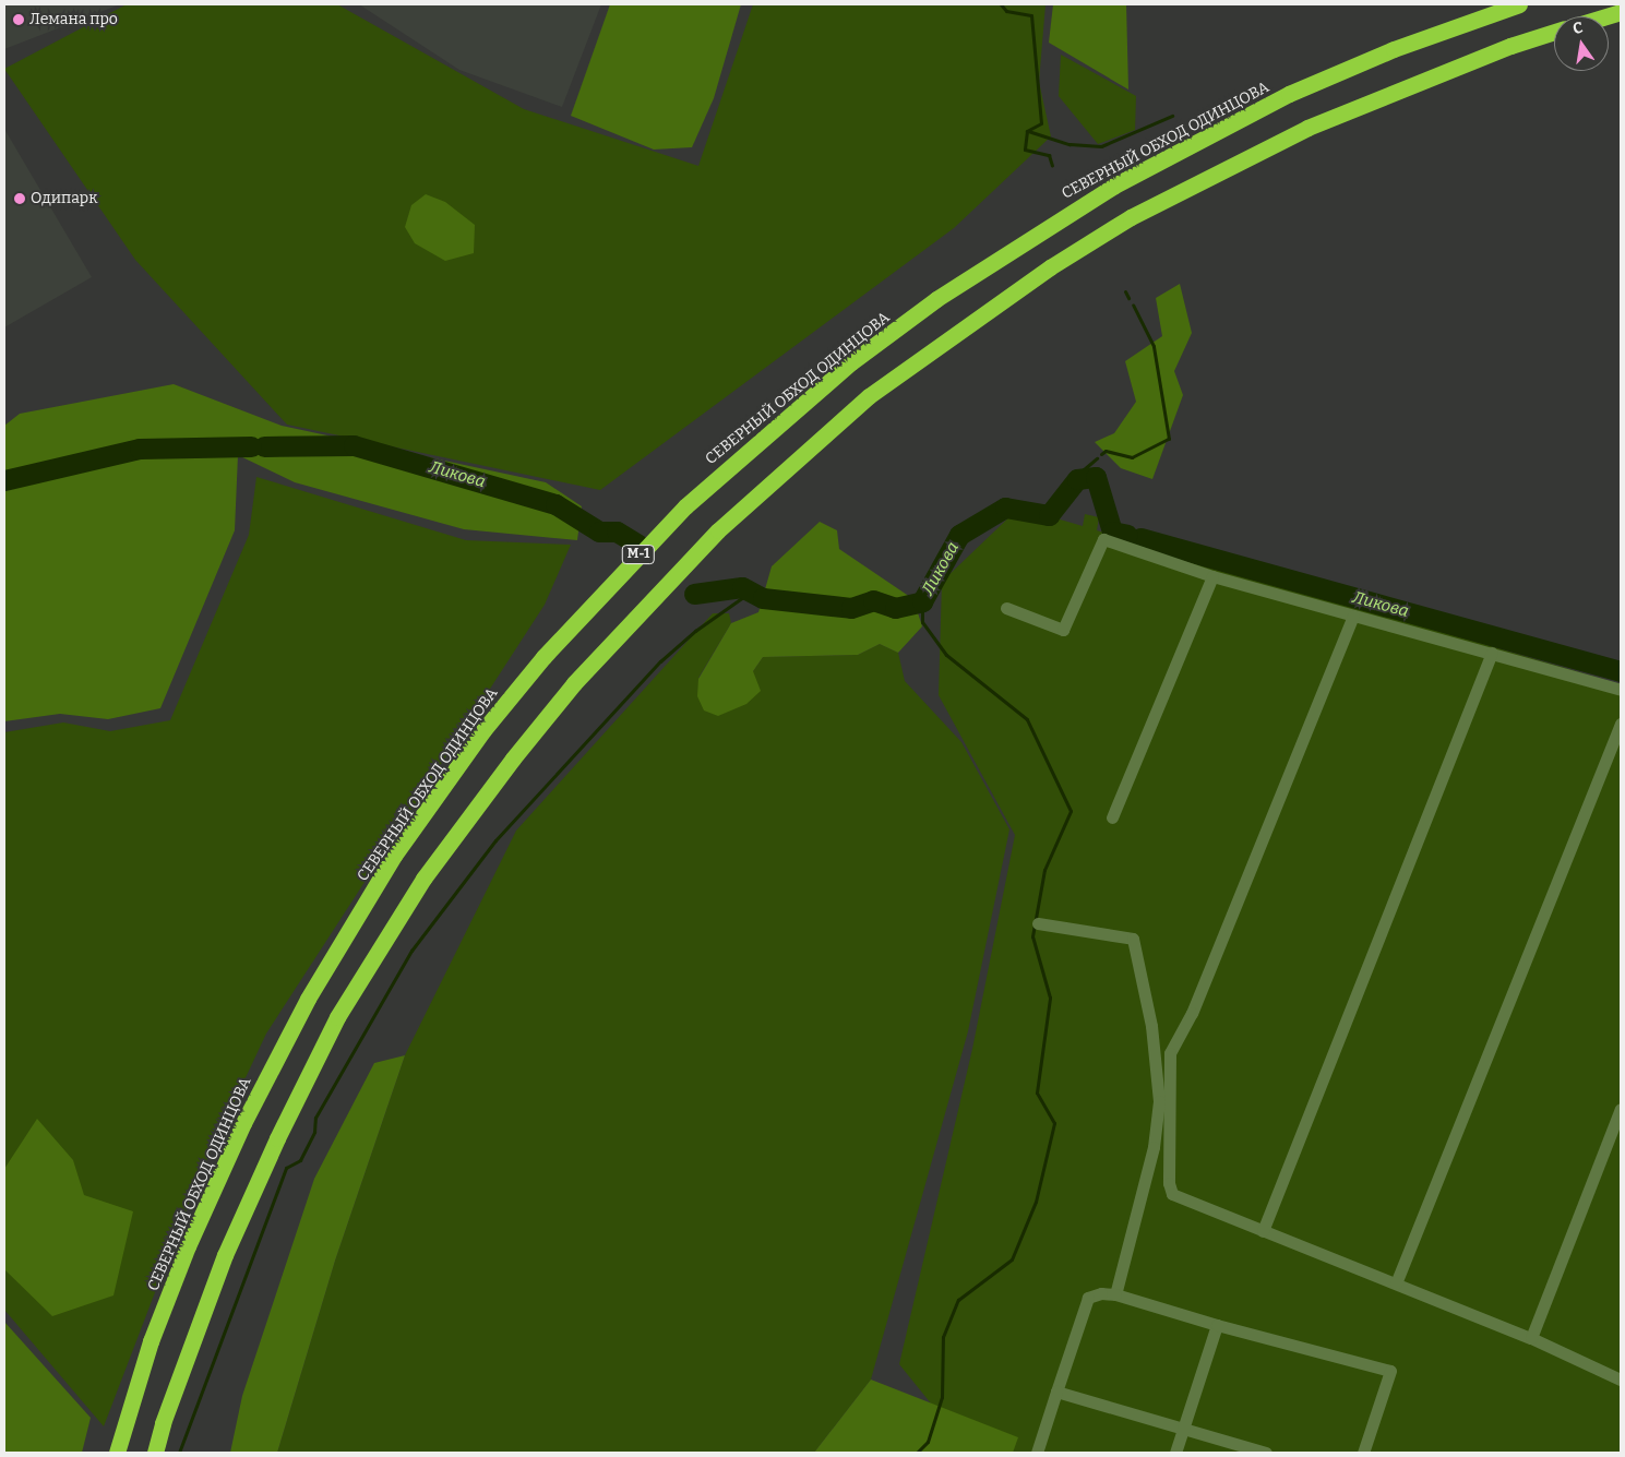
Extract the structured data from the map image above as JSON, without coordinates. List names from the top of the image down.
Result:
{
  "streets": {
    "highway": ["СЕВЕРНЫЙ ОБХОД ОДИНЦОВА", "М-1"]
  },
  "water": ["Ликова"],
  "places": ["Лемана про", "Одипарк"],
  "north": "top"
}
